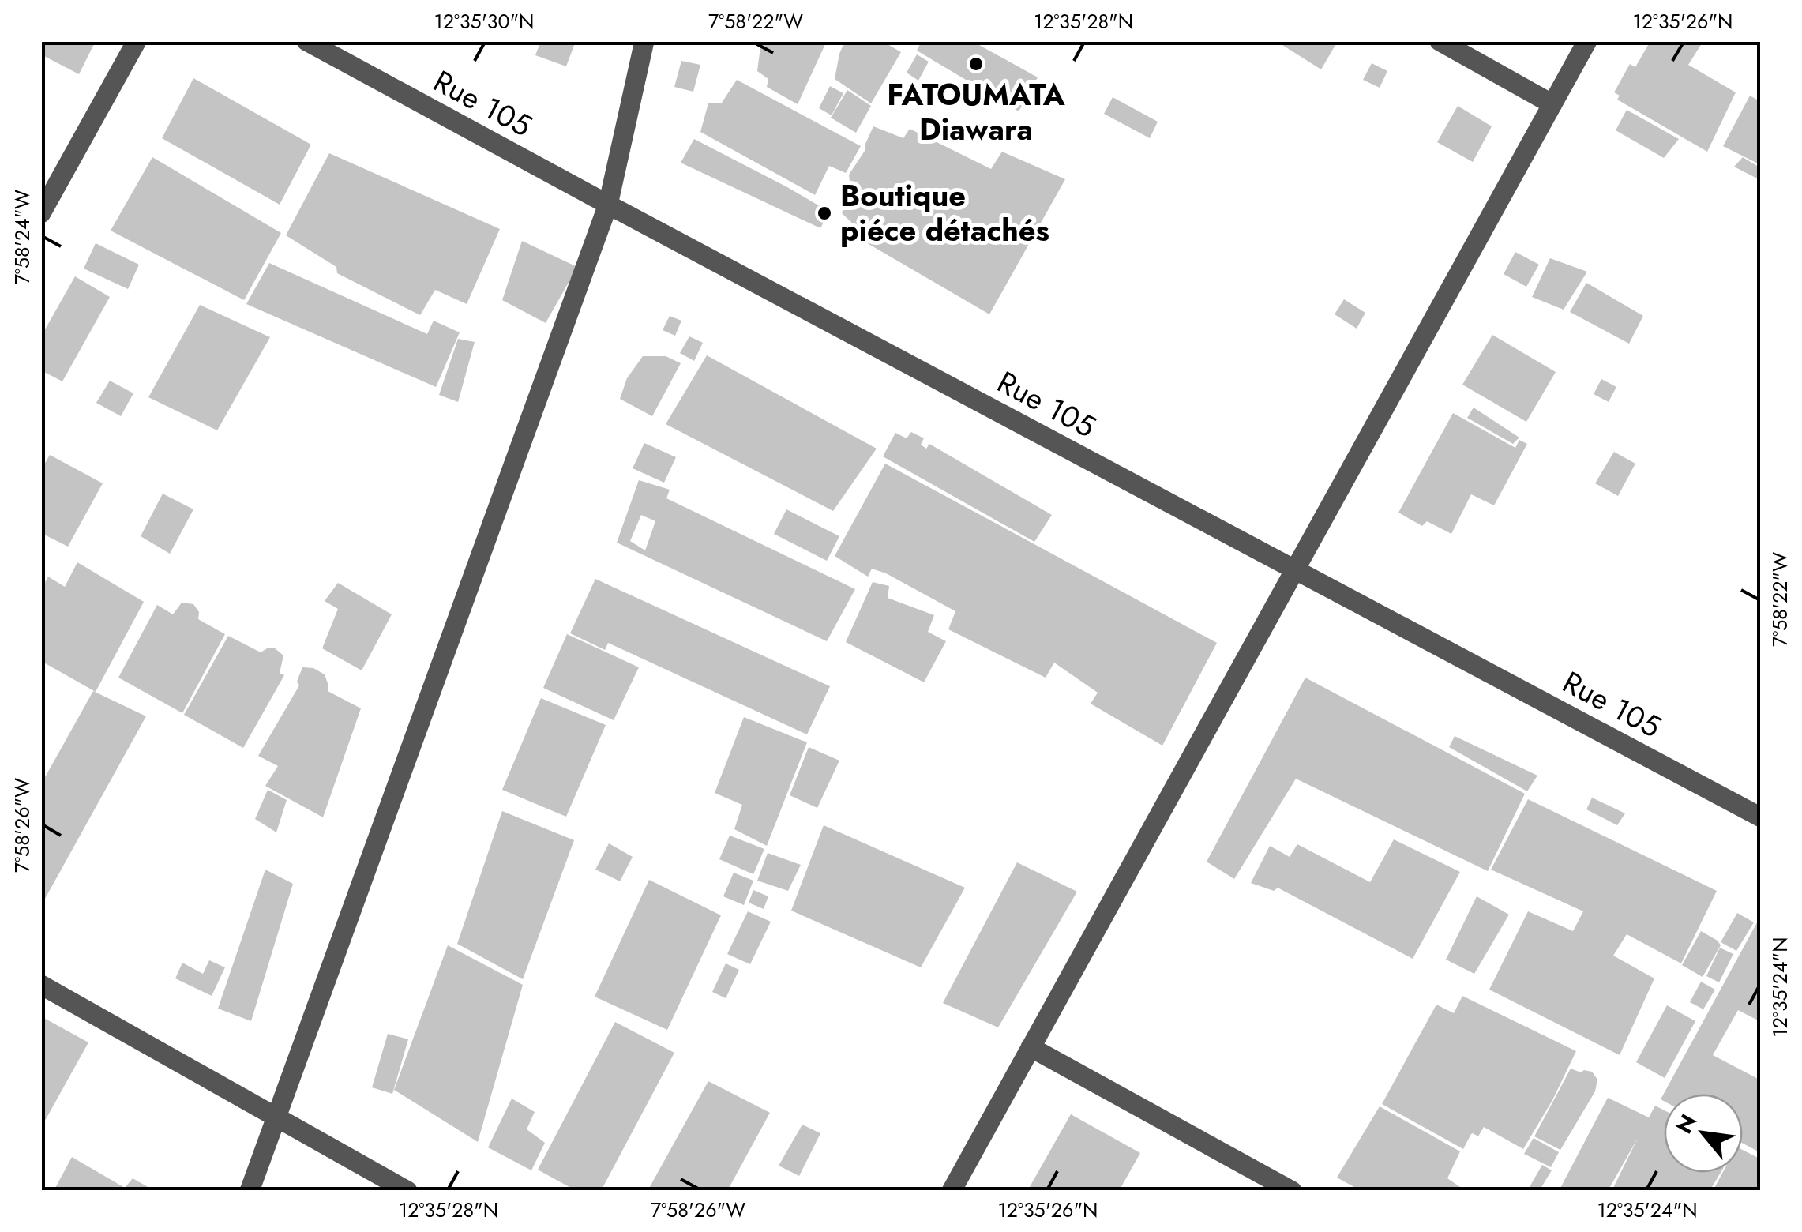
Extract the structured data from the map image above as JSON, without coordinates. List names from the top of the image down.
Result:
{
  "streets": {
    "street": ["Rue 105"]
  },
  "places": ["FATOUMATA Diawara", "Boutique piéce détachés"],
  "north": "top left",
  "coordinates": [
    "12°35'30\"N",
    "7°58'22\"W",
    "12°35'28\"N",
    "12°35'26\"N",
    "7°58'24\"W",
    "7°58'26\"W",
    "12°35'24\"N"
  ]
}
